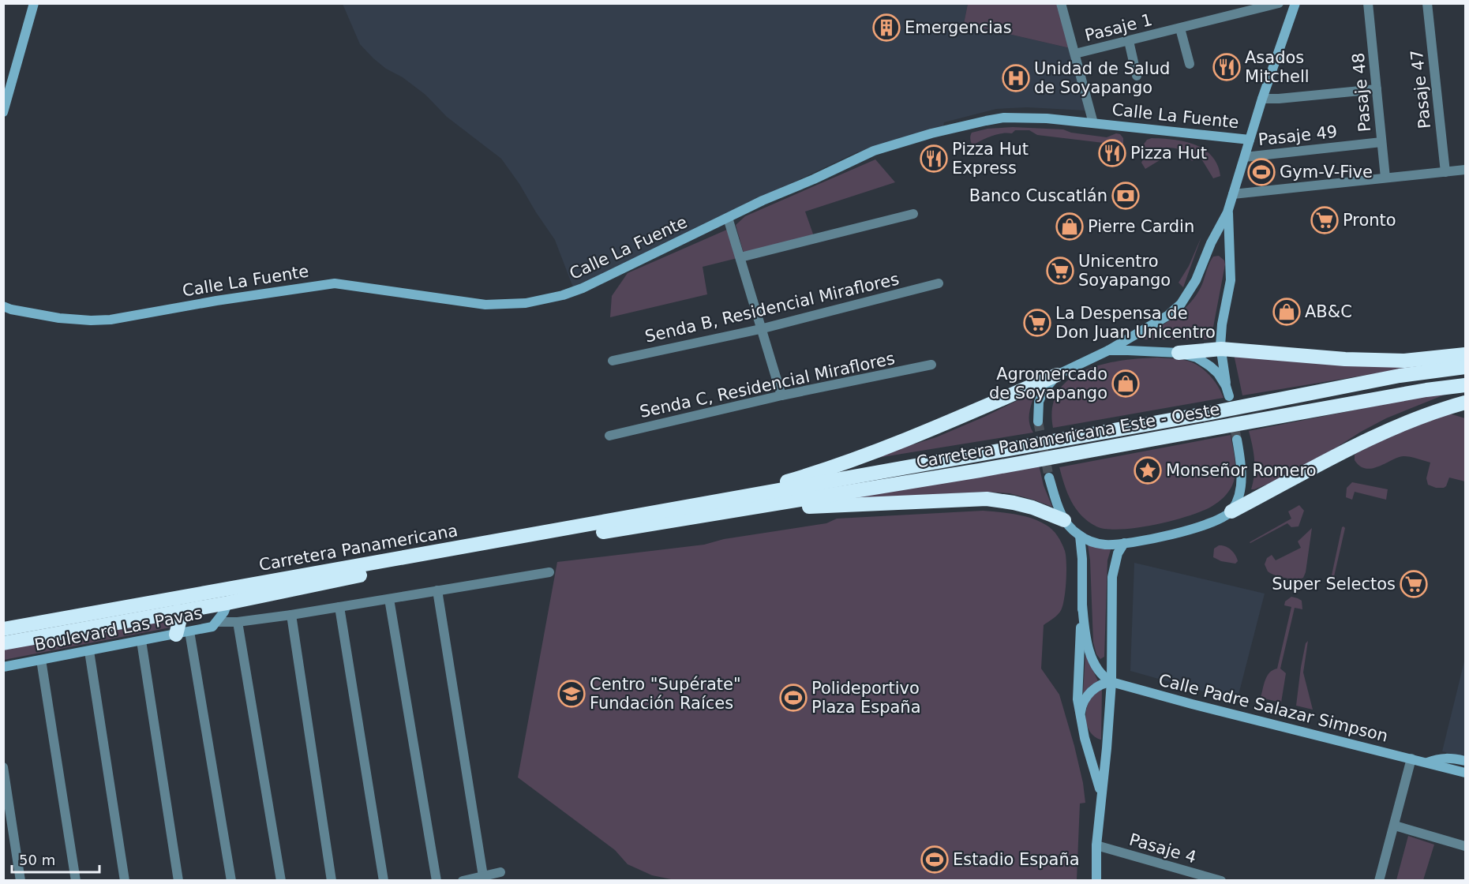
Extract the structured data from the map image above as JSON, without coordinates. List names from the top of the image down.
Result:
{
  "streets": {
    "highway": ["Carretera Panamericana Este - Oeste", "Carretera Panamericana"],
    "street": [
      "Pasaje 1",
      "Pasaje 47",
      "Pasaje 48",
      "Calle La Fuente",
      "Pasaje 49",
      "Senda B, Residencial Miraflores",
      "Senda C, Residencial Miraflores",
      "Boulevard Las Pavas",
      "Calle Padre Salazar Simpson",
      "Pasaje 4"
    ]
  },
  "crossings": [
    ["Pasaje 48", "Pasaje 49"],
    ["Carretera Panamericana Este - Oeste", "Carretera Panamericana"],
    ["Carretera Panamericana", "Boulevard Las Pavas"]
  ],
  "places": {
    "building": ["Emergencias"],
    "restaurant": ["Asados Mitchell", "Pizza Hut", "Pizza Hut Express"],
    "hospital": ["Unidad de Salud de Soyapango"],
    "sports": ["Gym-V-Five", "Polideportivo Plaza España", "Estadio España"],
    "bank": ["Banco Cuscatlán"],
    "supermarket": [
      "Pronto",
      "Unicentro Soyapango",
      "La Despensa de Don Juan Unicentro",
      "Super Selectos"
    ],
    "shop": ["Pierre Cardin", "AB&C", "Agromercado de Soyapango"],
    "place": ["Monseñor Romero"],
    "school or university": ["Centro \"Supérate\" Fundación Raíces"]
  },
  "scale_bar": "50 m"
}
